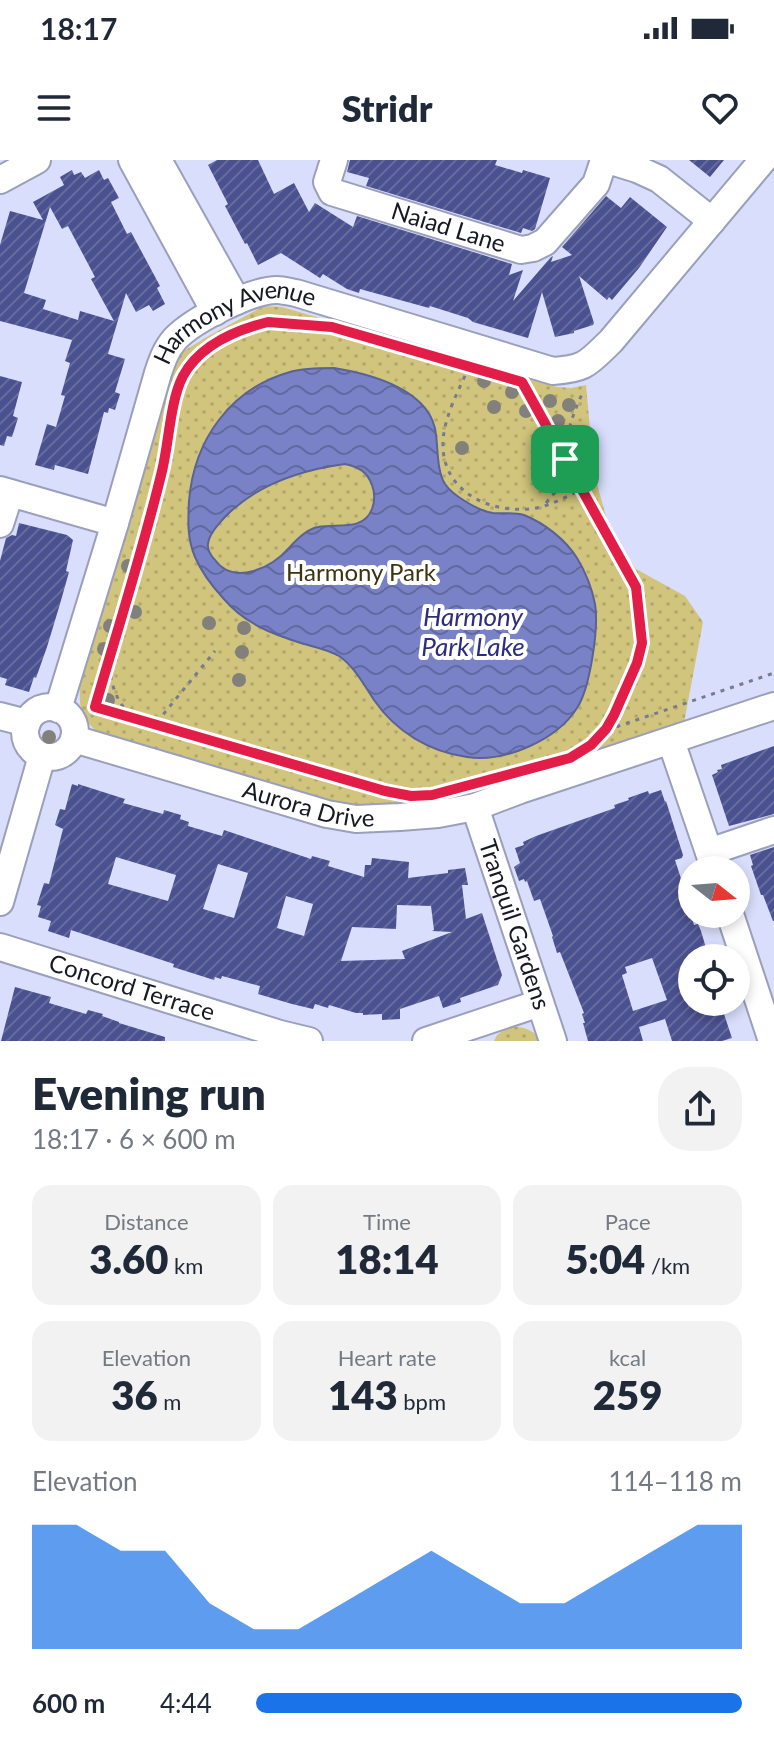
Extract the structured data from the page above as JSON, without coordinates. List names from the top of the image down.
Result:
{
  "streets": {
    "street": [
      "Naiad Lane",
      "Harmony Avenue",
      "Aurora Drive",
      "Tranquil Gardens",
      "Concord Terrace"
    ]
  },
  "crossings": [
    ["Harmony Avenue", "Aurora Drive"],
    ["Aurora Drive", "Tranquil Gardens"]
  ],
  "water": ["Harmony Park Lake"],
  "parks": ["Harmony Park"],
  "north": "right",
  "page": {
    "status": "18:17",
    "header": "Stridr",
    "heading": ["Evening run", "18:17 · 6 × 600 m"],
    "stats": [
      ["Distance", "3.60 km"],
      ["Time", "18:14"],
      ["Pace", "5:04 /km"],
      ["Elevation", "36 m"],
      ["Heart rate", "143 bpm"],
      ["kcal", "259"]
    ],
    "chart": ["Elevation", "114–118 m"],
    "list": [
      {
        "name": "600 m",
        "note": "4:44"
      }
    ]
  }
}
